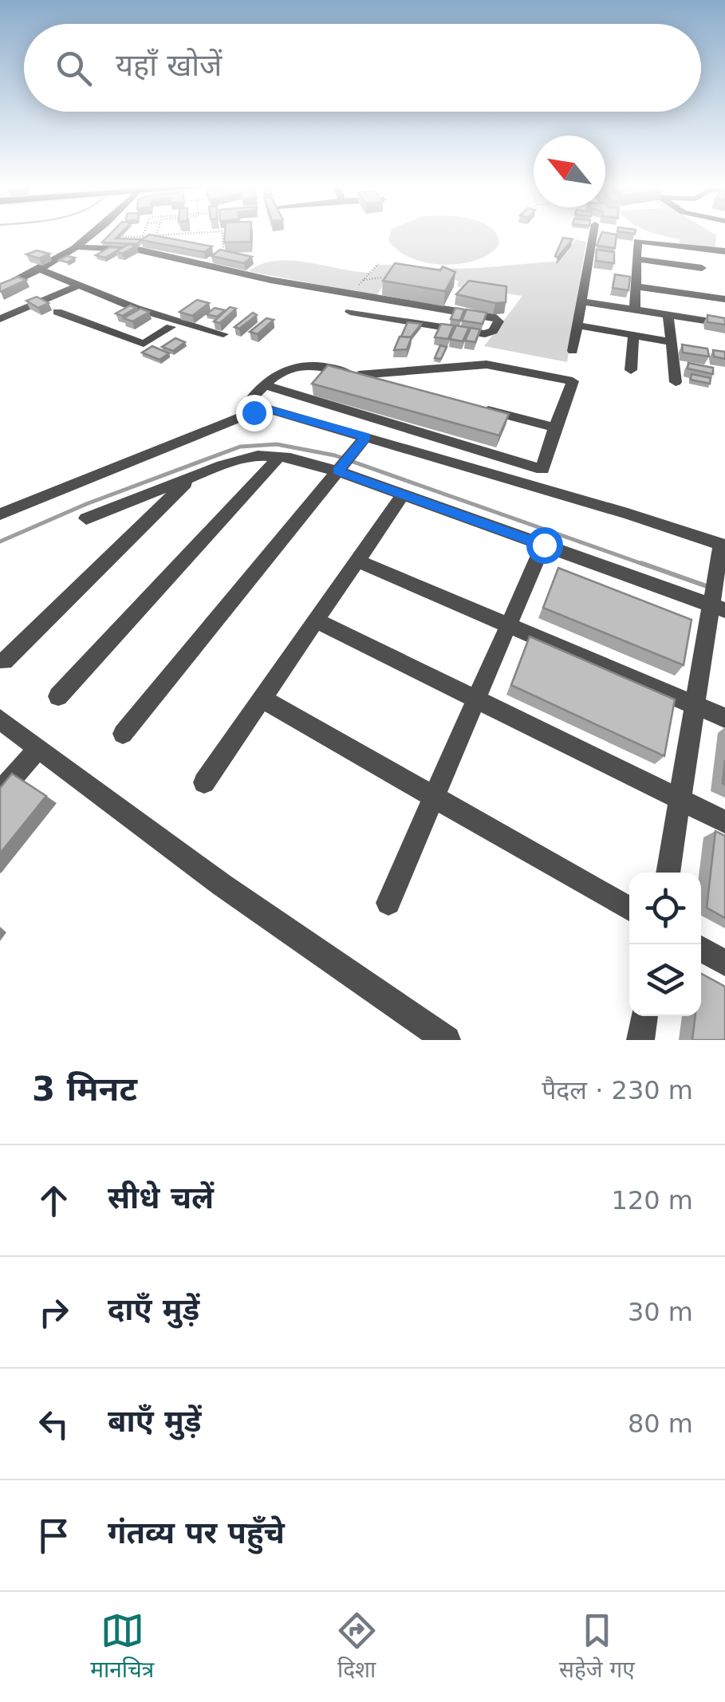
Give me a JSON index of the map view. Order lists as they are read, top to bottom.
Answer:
{
  "north": "top left",
  "page": {
    "search": "यहाँ खोजें",
    "heading": ["3 मिनट", "पैदल · 230 m"],
    "list": [
      ["सीधे चलें", "120 m"],
      ["दाएँ मुड़ें", "30 m"],
      ["बाएँ मुड़ें", "80 m"],
      "गंतव्य पर पहुँचे"
    ],
    "nav": ["मानचित्र", "दिशा", "सहेजे गए"]
  }
}
